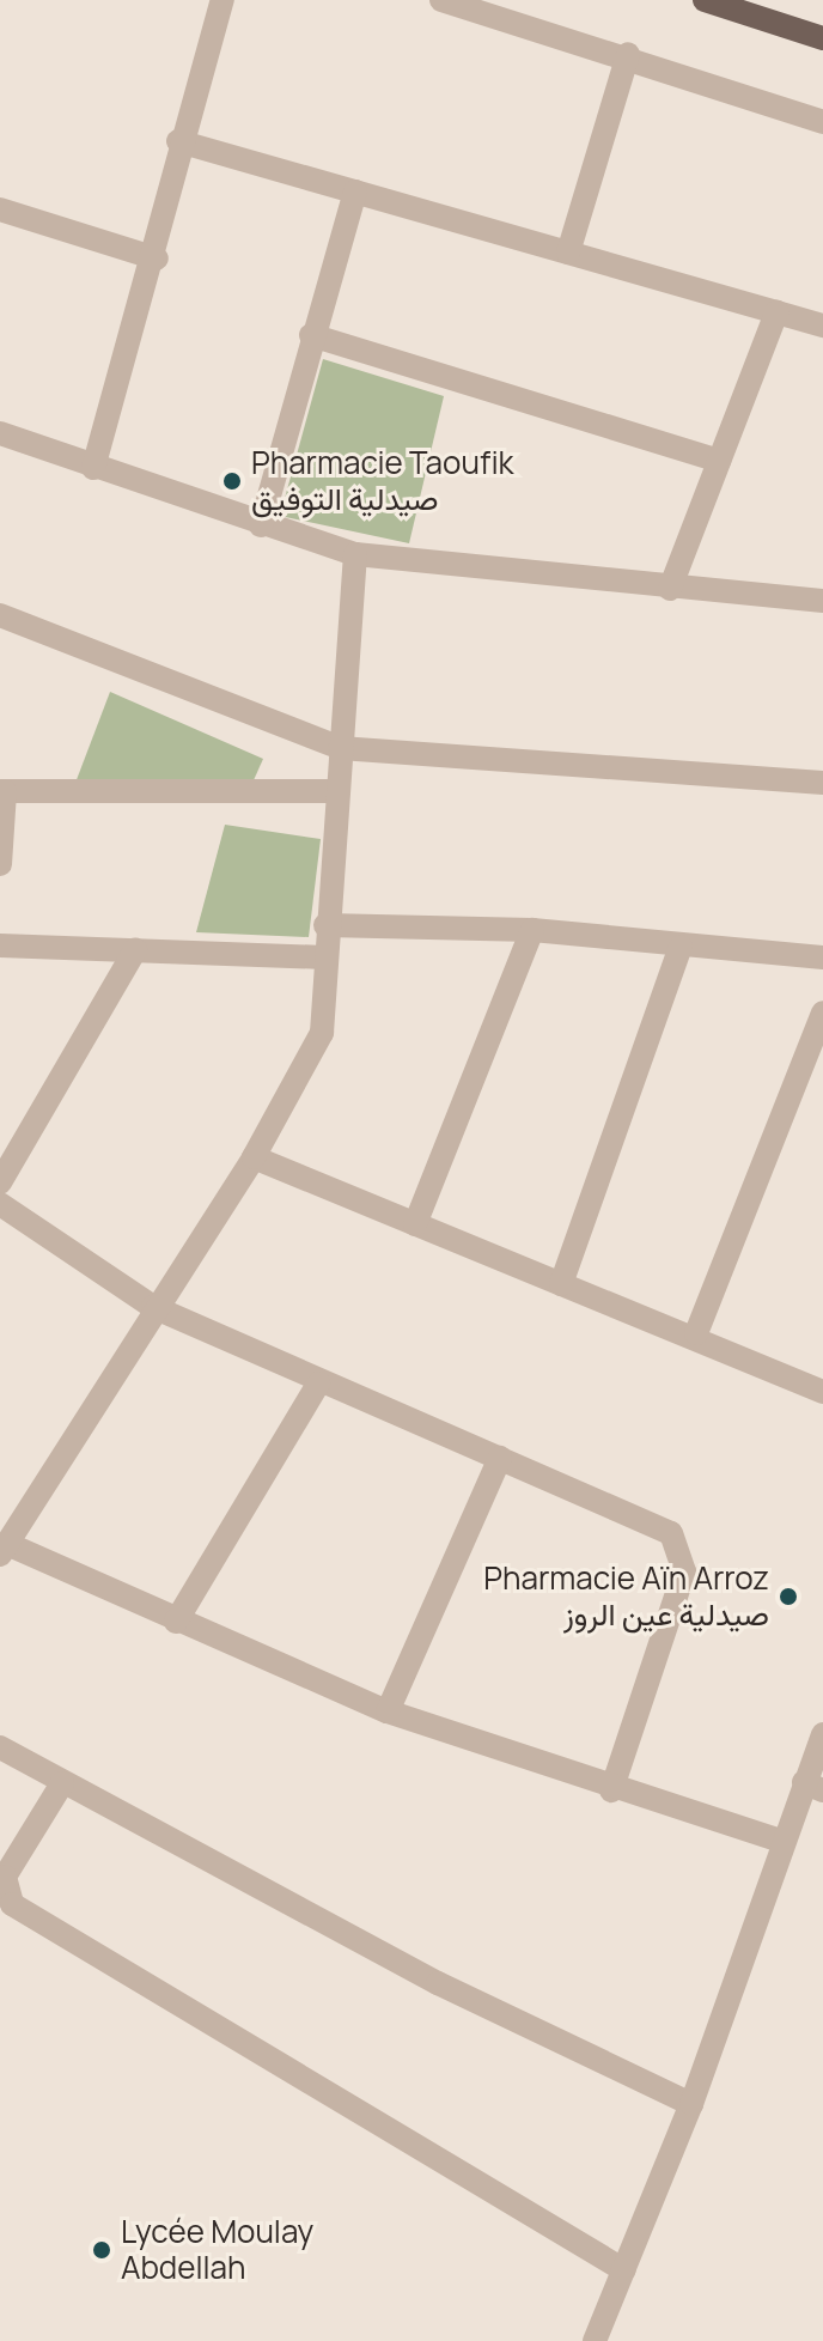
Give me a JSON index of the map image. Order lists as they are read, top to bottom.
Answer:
{
  "places": ["Pharmacie Taoufik صيدلية التوفيق", "Pharmacie Aïn Arroz صيدلية عين الروز", "Lycée Moulay Abdellah"]
}
